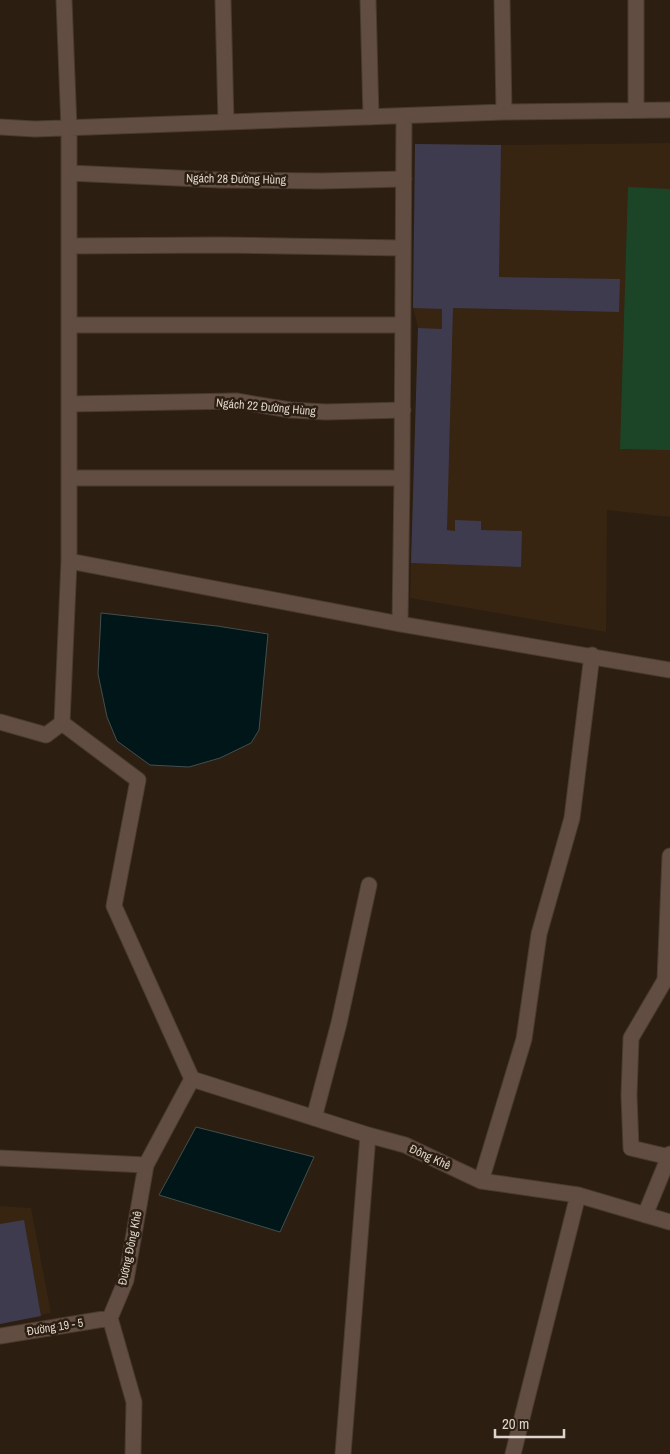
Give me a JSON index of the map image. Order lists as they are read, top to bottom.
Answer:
{
  "streets": {
    "street": [
      "Ngách 28 Đường Hùng",
      "Ngách 22 Đường Hùng",
      "Đông Khê",
      "Đường Đông Khê",
      "Đường 19 - 5"
    ]
  },
  "crossings": [
    ["Đông Khê", "Đường Đông Khê"],
    ["Đường Đông Khê", "Đường 19 - 5"]
  ],
  "scale_bar": "20 m"
}
